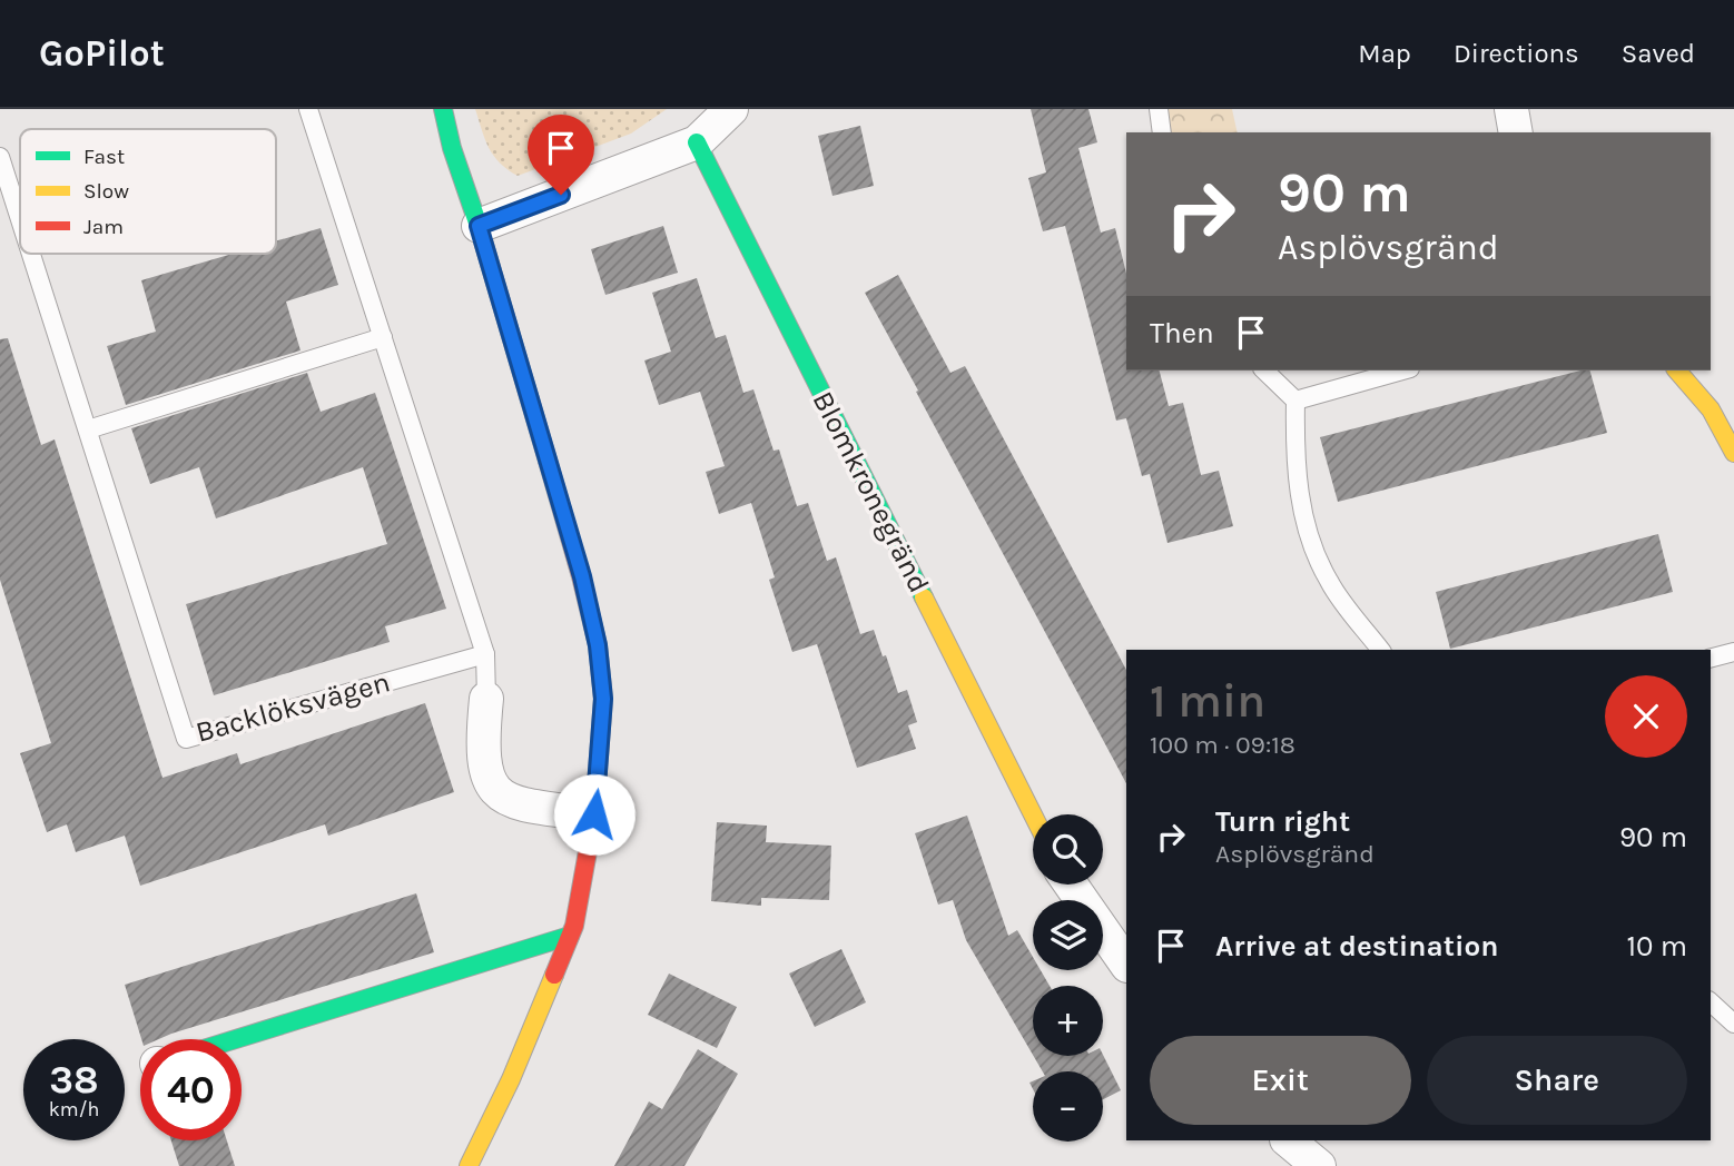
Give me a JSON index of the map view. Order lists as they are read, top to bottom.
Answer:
{
  "streets": {
    "street": ["Blomkronegränd"],
    "lane": ["Backlöksvägen"]
  },
  "legend": ["Fast", "Slow", "Jam"],
  "page": {
    "header": "GoPilot",
    "nav": ["Map", "Directions", "Saved"],
    "turn": ["90 m", "Asplövsgränd"],
    "then": "Then",
    "heading": ["1 min", "100 m · 09:18"],
    "list": [
      {
        "name": "Turn right",
        "note": "Asplövsgränd",
        "value": "90 m"
      },
      {
        "name": "Arrive at destination",
        "value": "10 m"
      }
    ],
    "map_buttons": ["+", "−"],
    "buttons": ["Exit", "Share"],
    "speed": "38 km/h",
    "limit": "40"
  }
}
